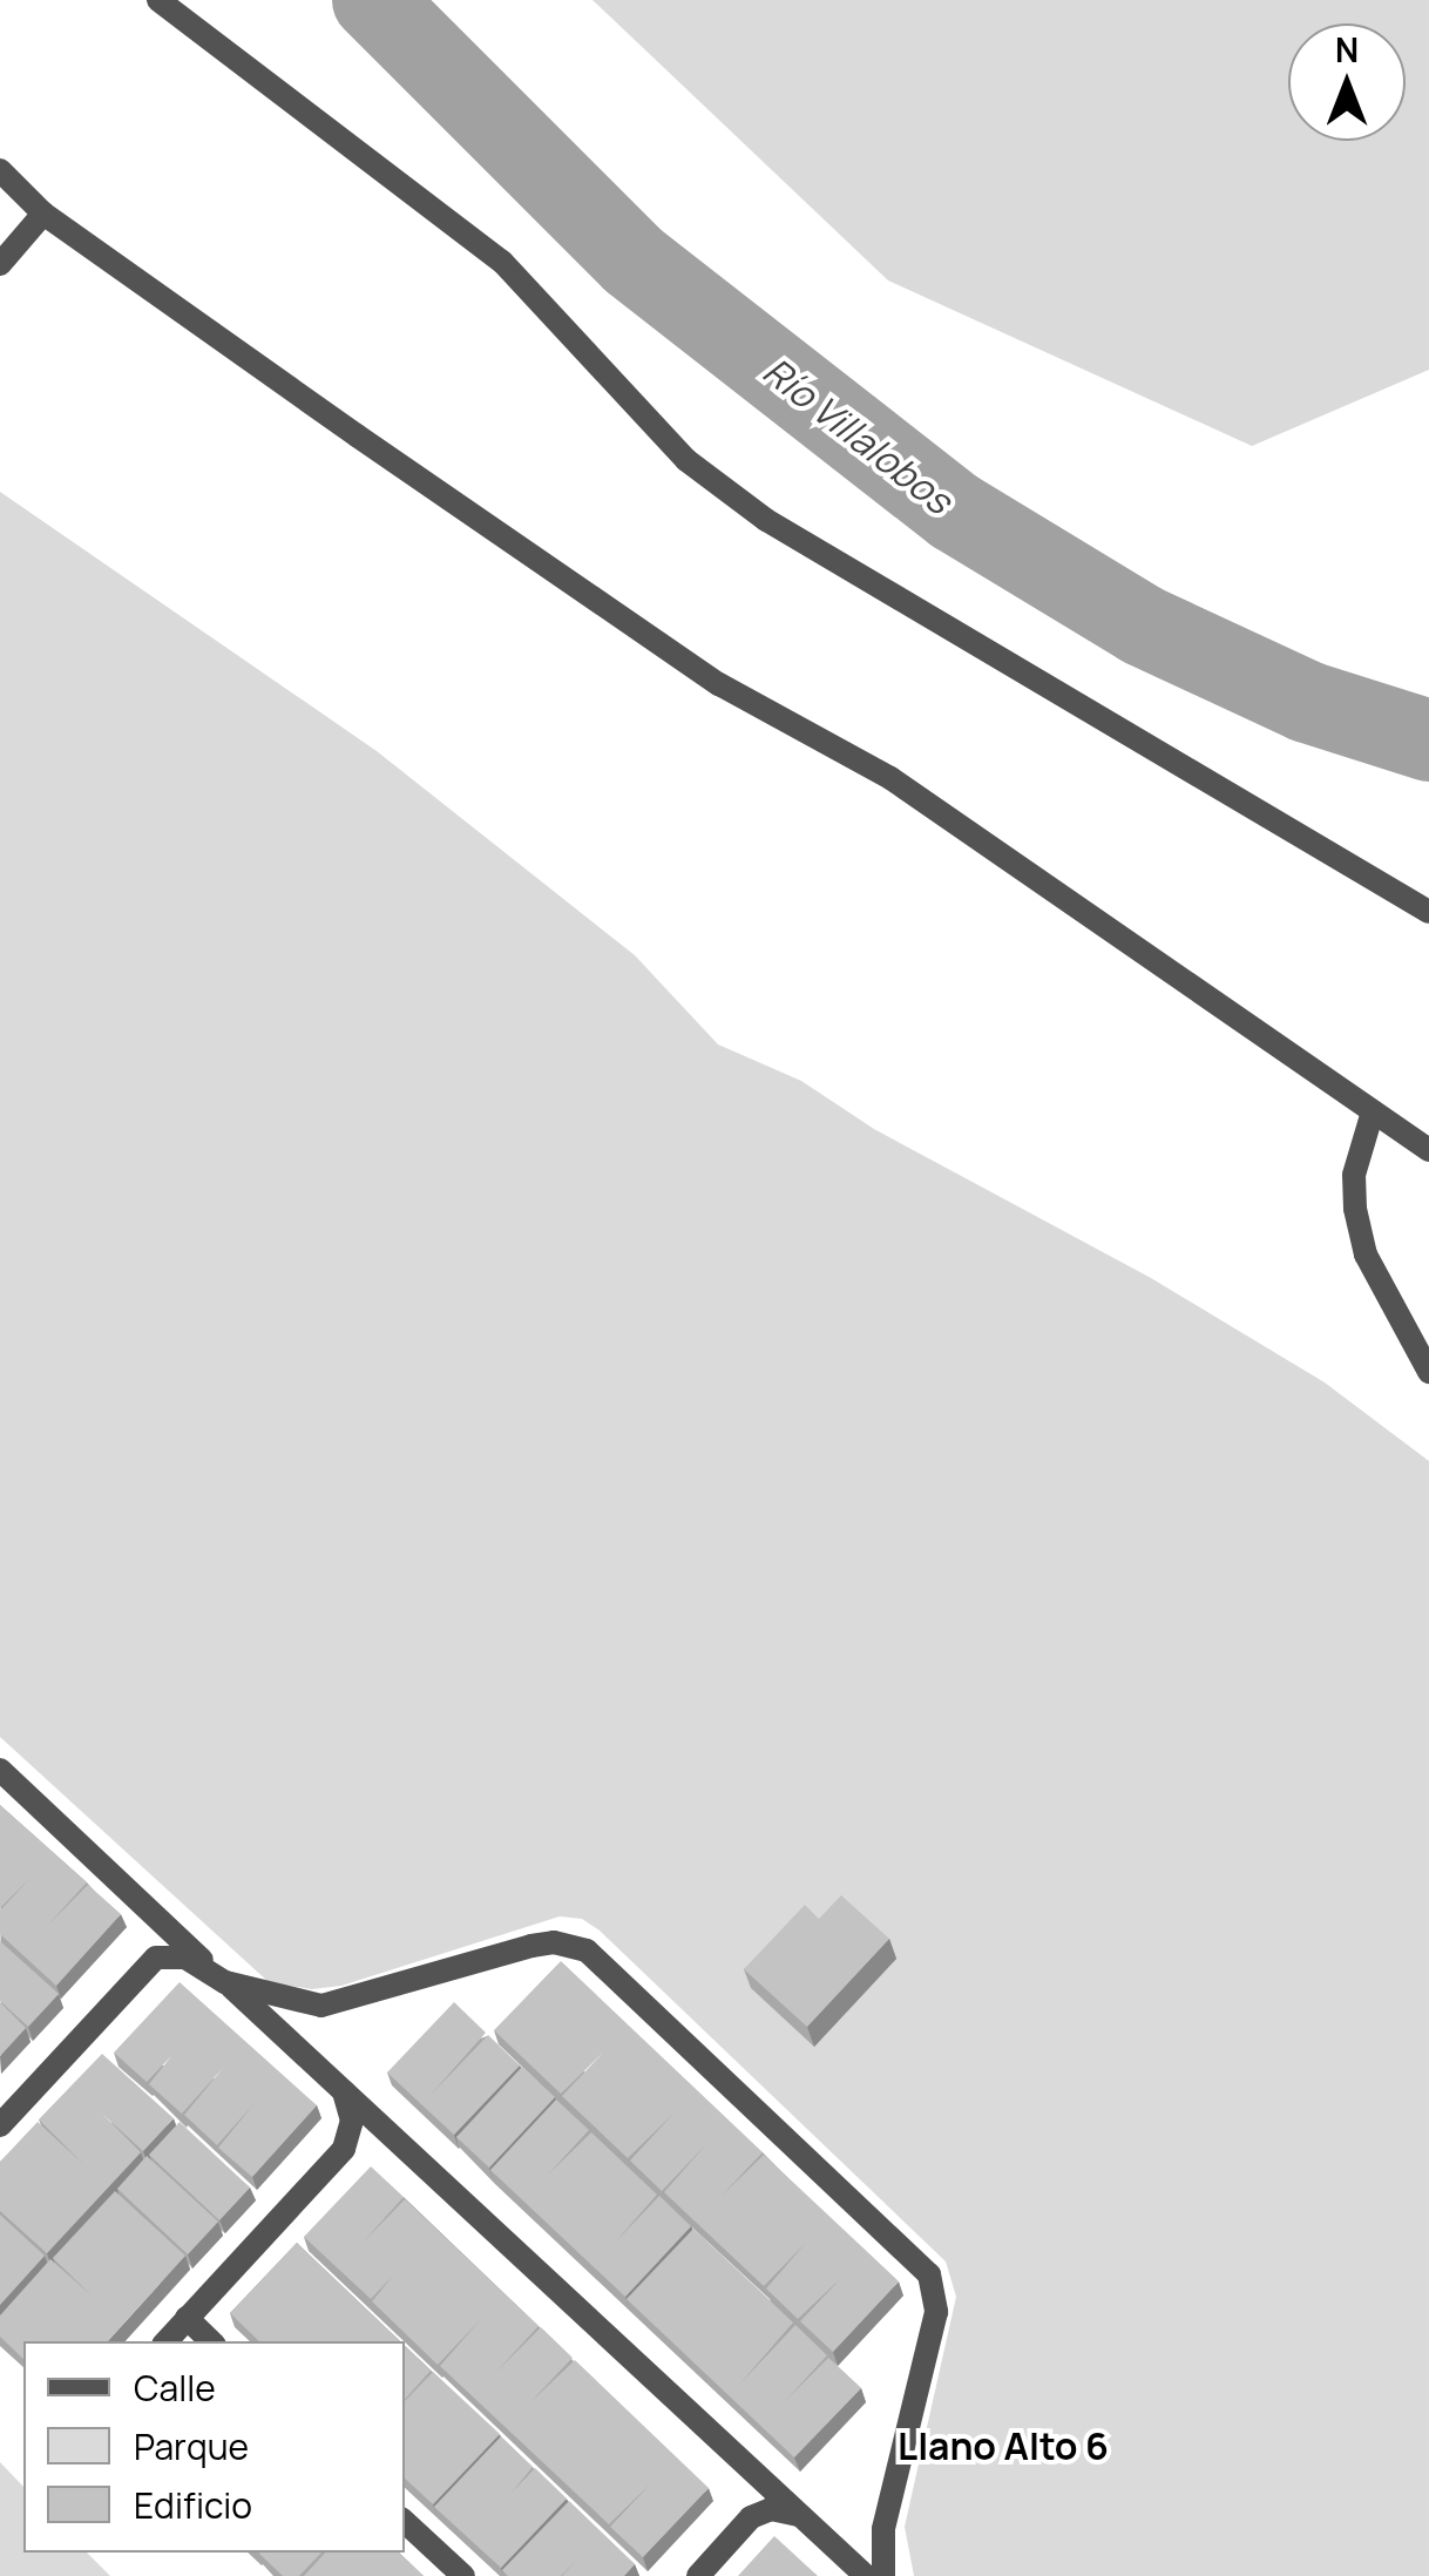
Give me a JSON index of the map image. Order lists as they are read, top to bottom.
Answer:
{
  "districts": ["Llano Alto 6"],
  "water": ["Río Villalobos"],
  "legend": ["Calle", "Parque", "Edificio"],
  "north": "top"
}
